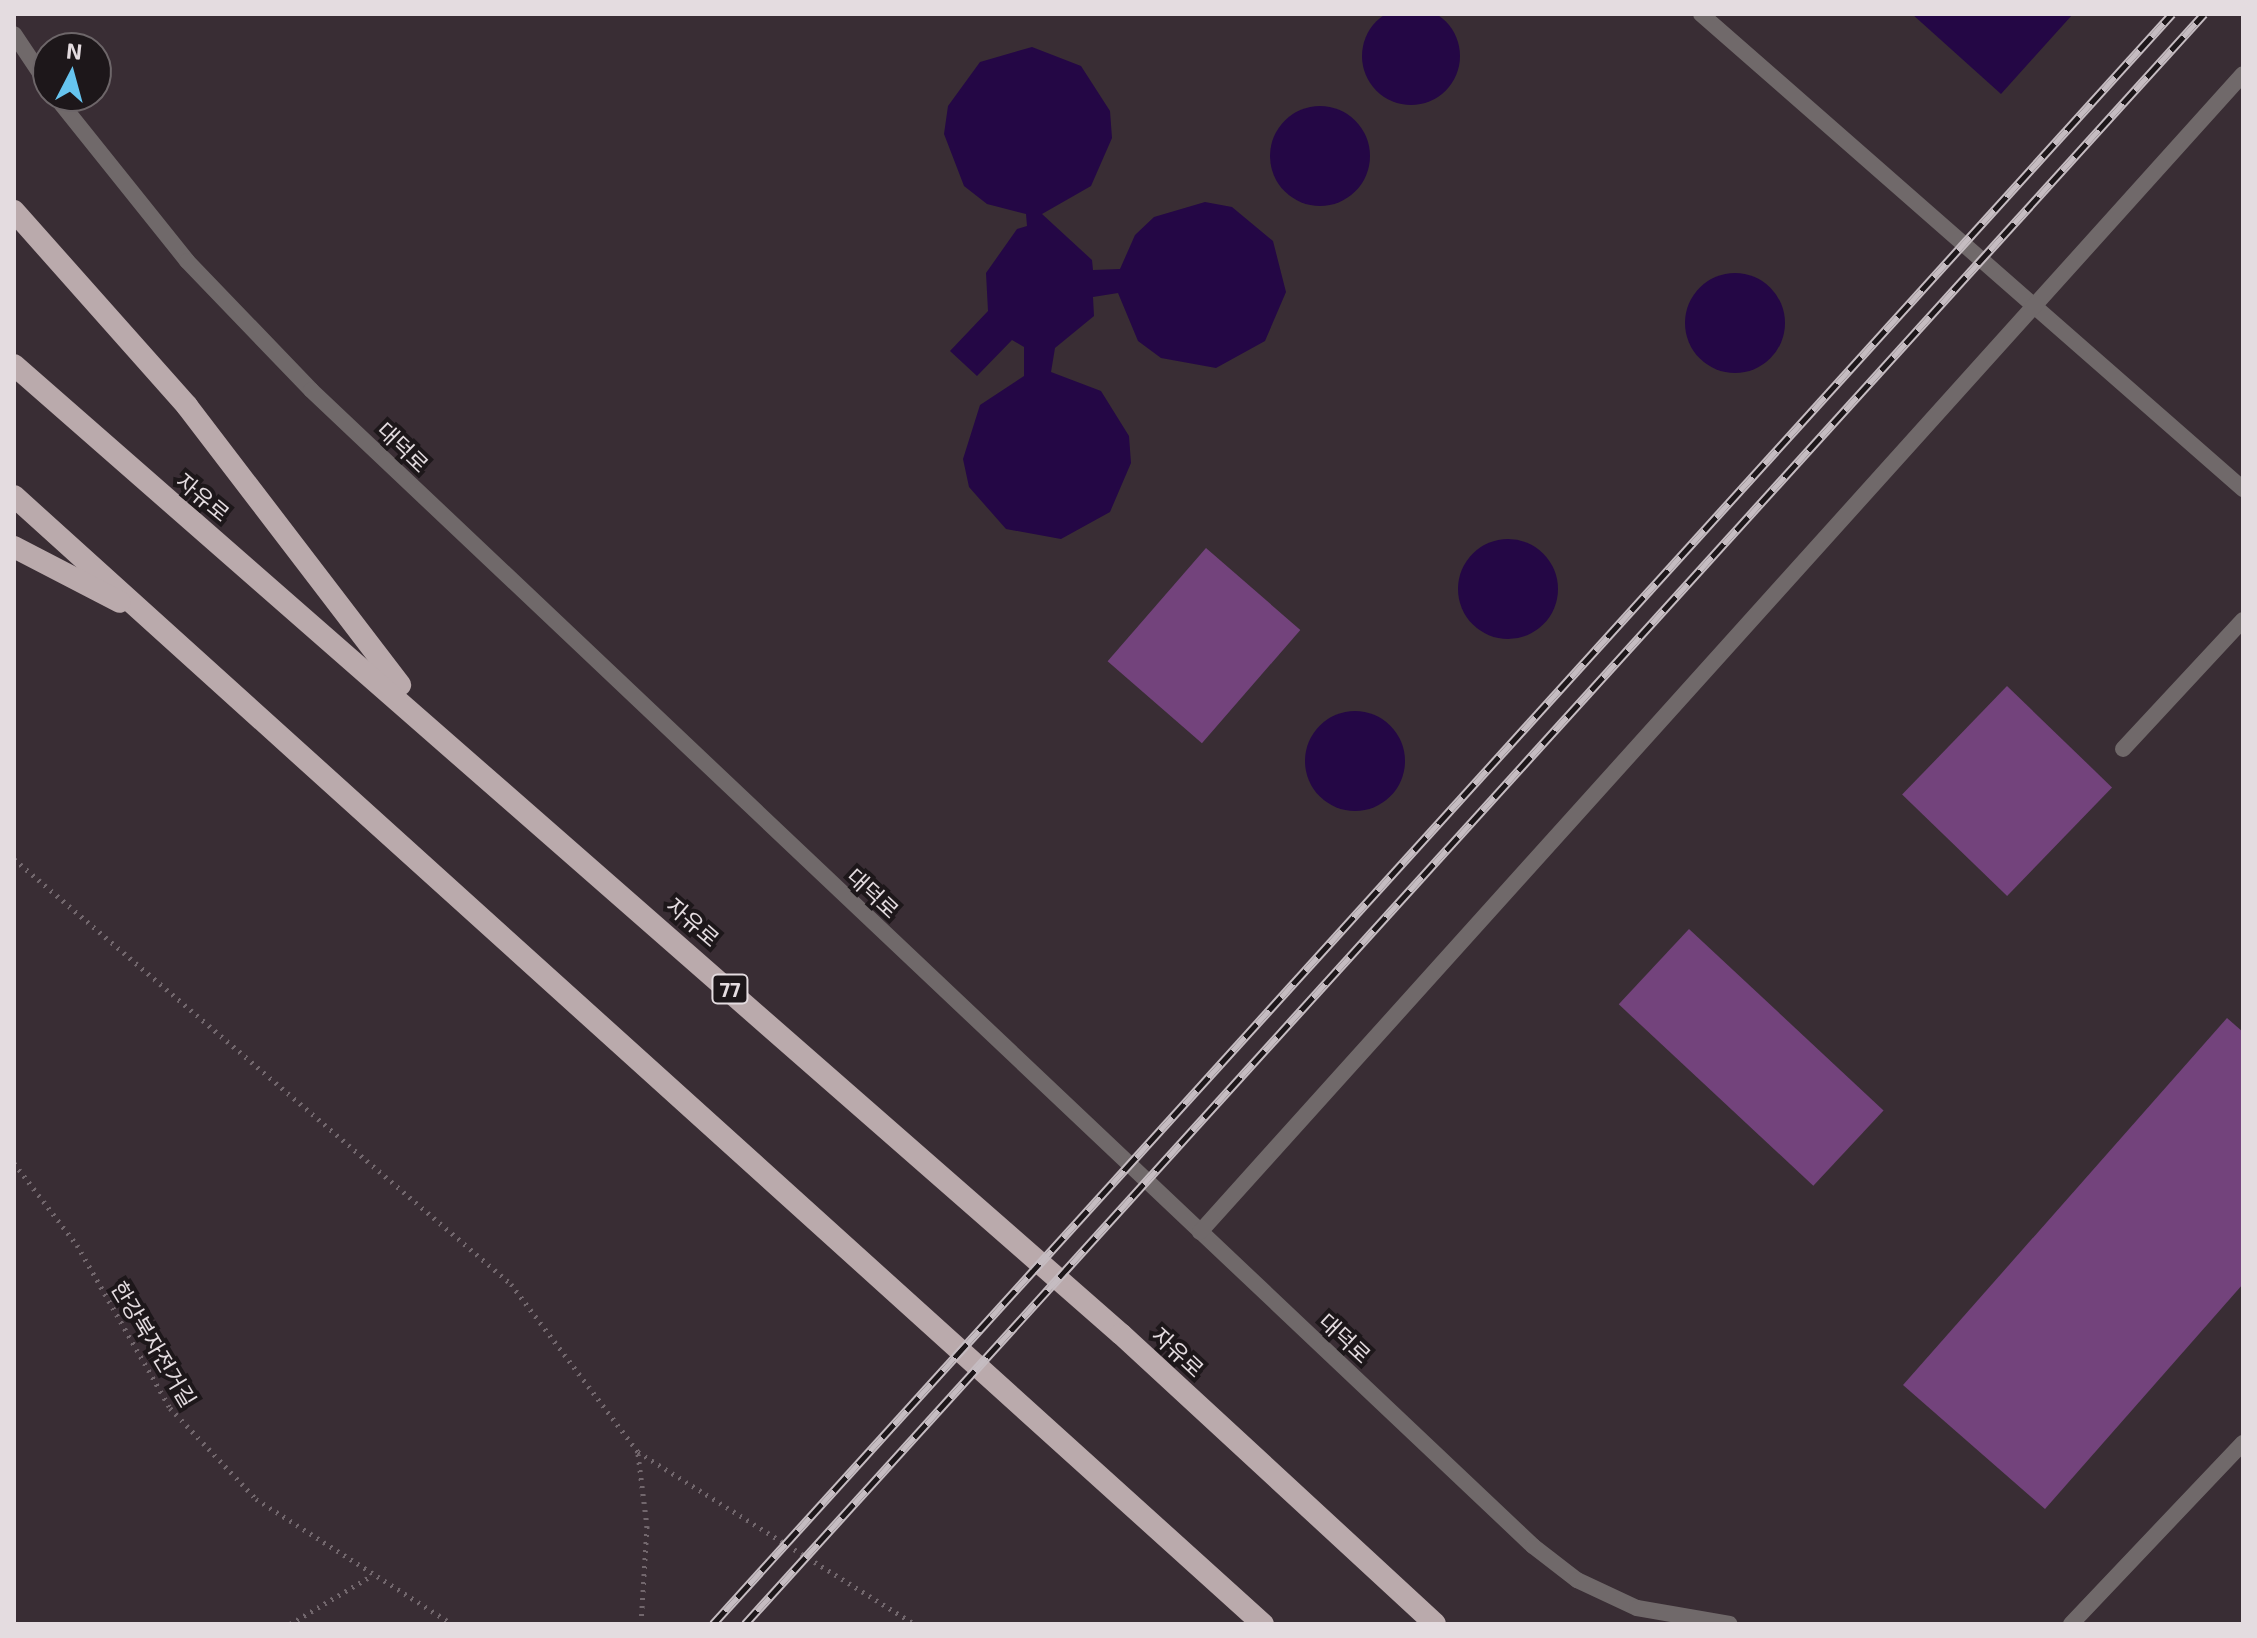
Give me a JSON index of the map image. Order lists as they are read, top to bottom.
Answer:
{
  "streets": {
    "highway": ["자유로", "77"],
    "lane": ["대덕로"],
    "path": ["한강북자전거길"]
  },
  "north": "top"
}
